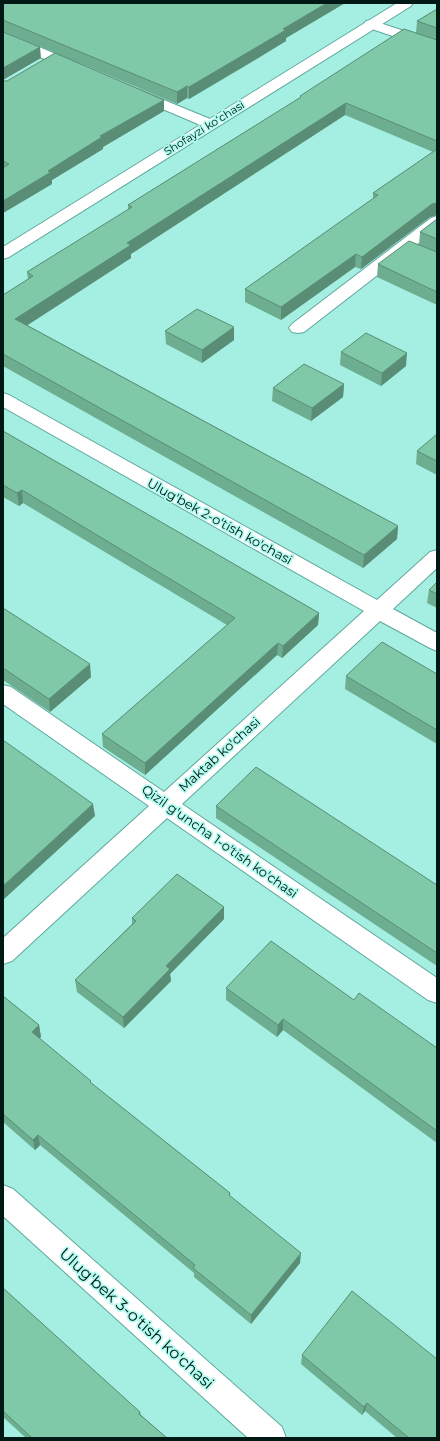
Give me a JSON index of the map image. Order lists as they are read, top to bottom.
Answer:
{
  "streets": {
    "street": [
      "Shofayzi koʻchasi",
      "Ulug'bek 2-o'tish ko'chasi",
      "Maktab ko'chasi",
      "Qizil g'uncha 1-o'tish ko'chasi",
      "Ulug'bek 3-o'tish ko'chasi"
    ]
  },
  "crossings": [
    ["Ulug'bek 2-o'tish ko'chasi", "Maktab ko'chasi"],
    ["Maktab ko'chasi", "Qizil g'uncha 1-o'tish ko'chasi"]
  ]
}
